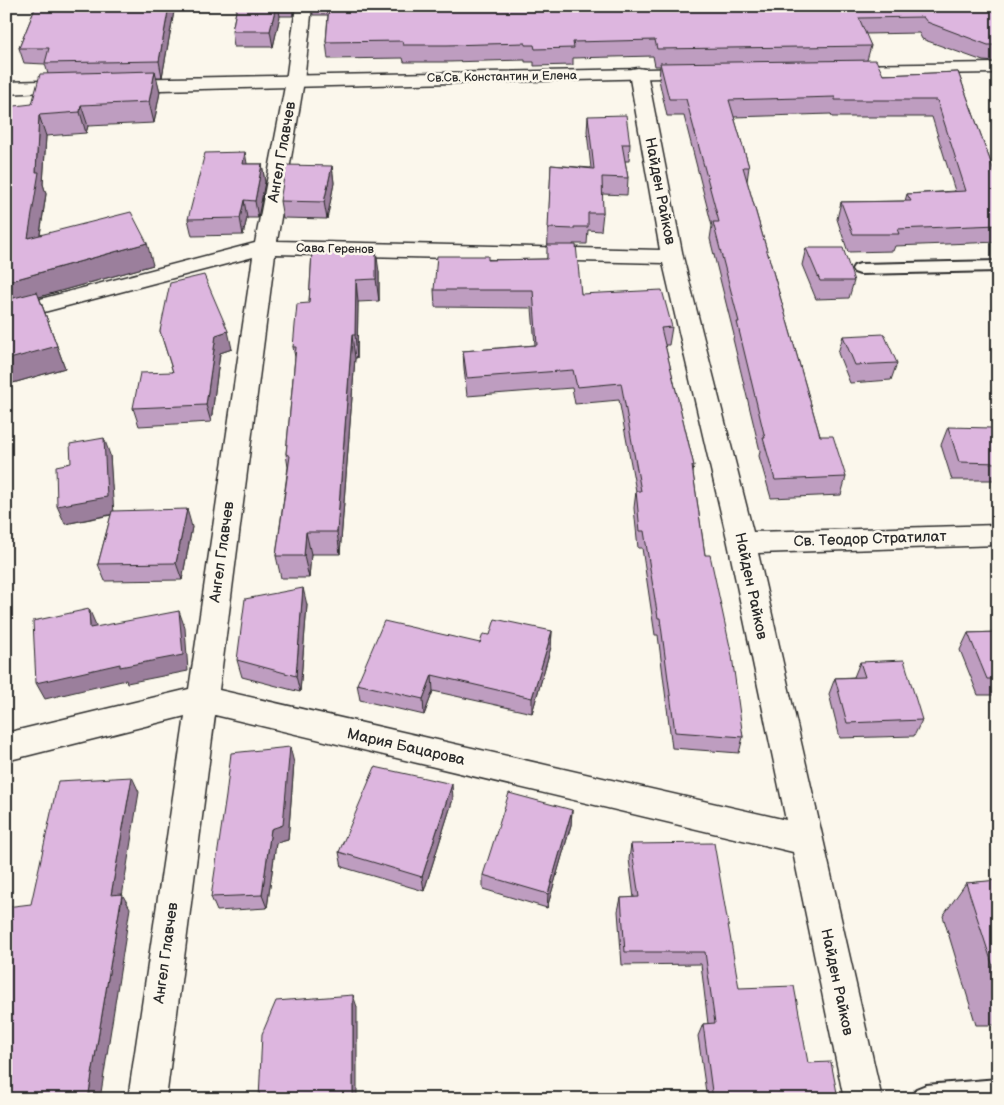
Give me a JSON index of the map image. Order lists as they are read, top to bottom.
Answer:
{
  "streets": {
    "street": [
      "Св.Св. Константин и Елена",
      "Ангел Главчев",
      "Найден Райков",
      "Сава Геренов",
      "Св. Теодор Стратилат",
      "Мария Бацарова"
    ]
  },
  "crossings": [
    ["Св.Св. Константин и Елена", "Ангел Главчев"],
    ["Св.Св. Константин и Елена", "Найден Райков"],
    ["Ангел Главчев", "Сава Геренов"],
    ["Ангел Главчев", "Мария Бацарова"],
    ["Найден Райков", "Сава Геренов"],
    ["Найден Райков", "Св. Теодор Стратилат"],
    ["Найден Райков", "Мария Бацарова"]
  ]
}
